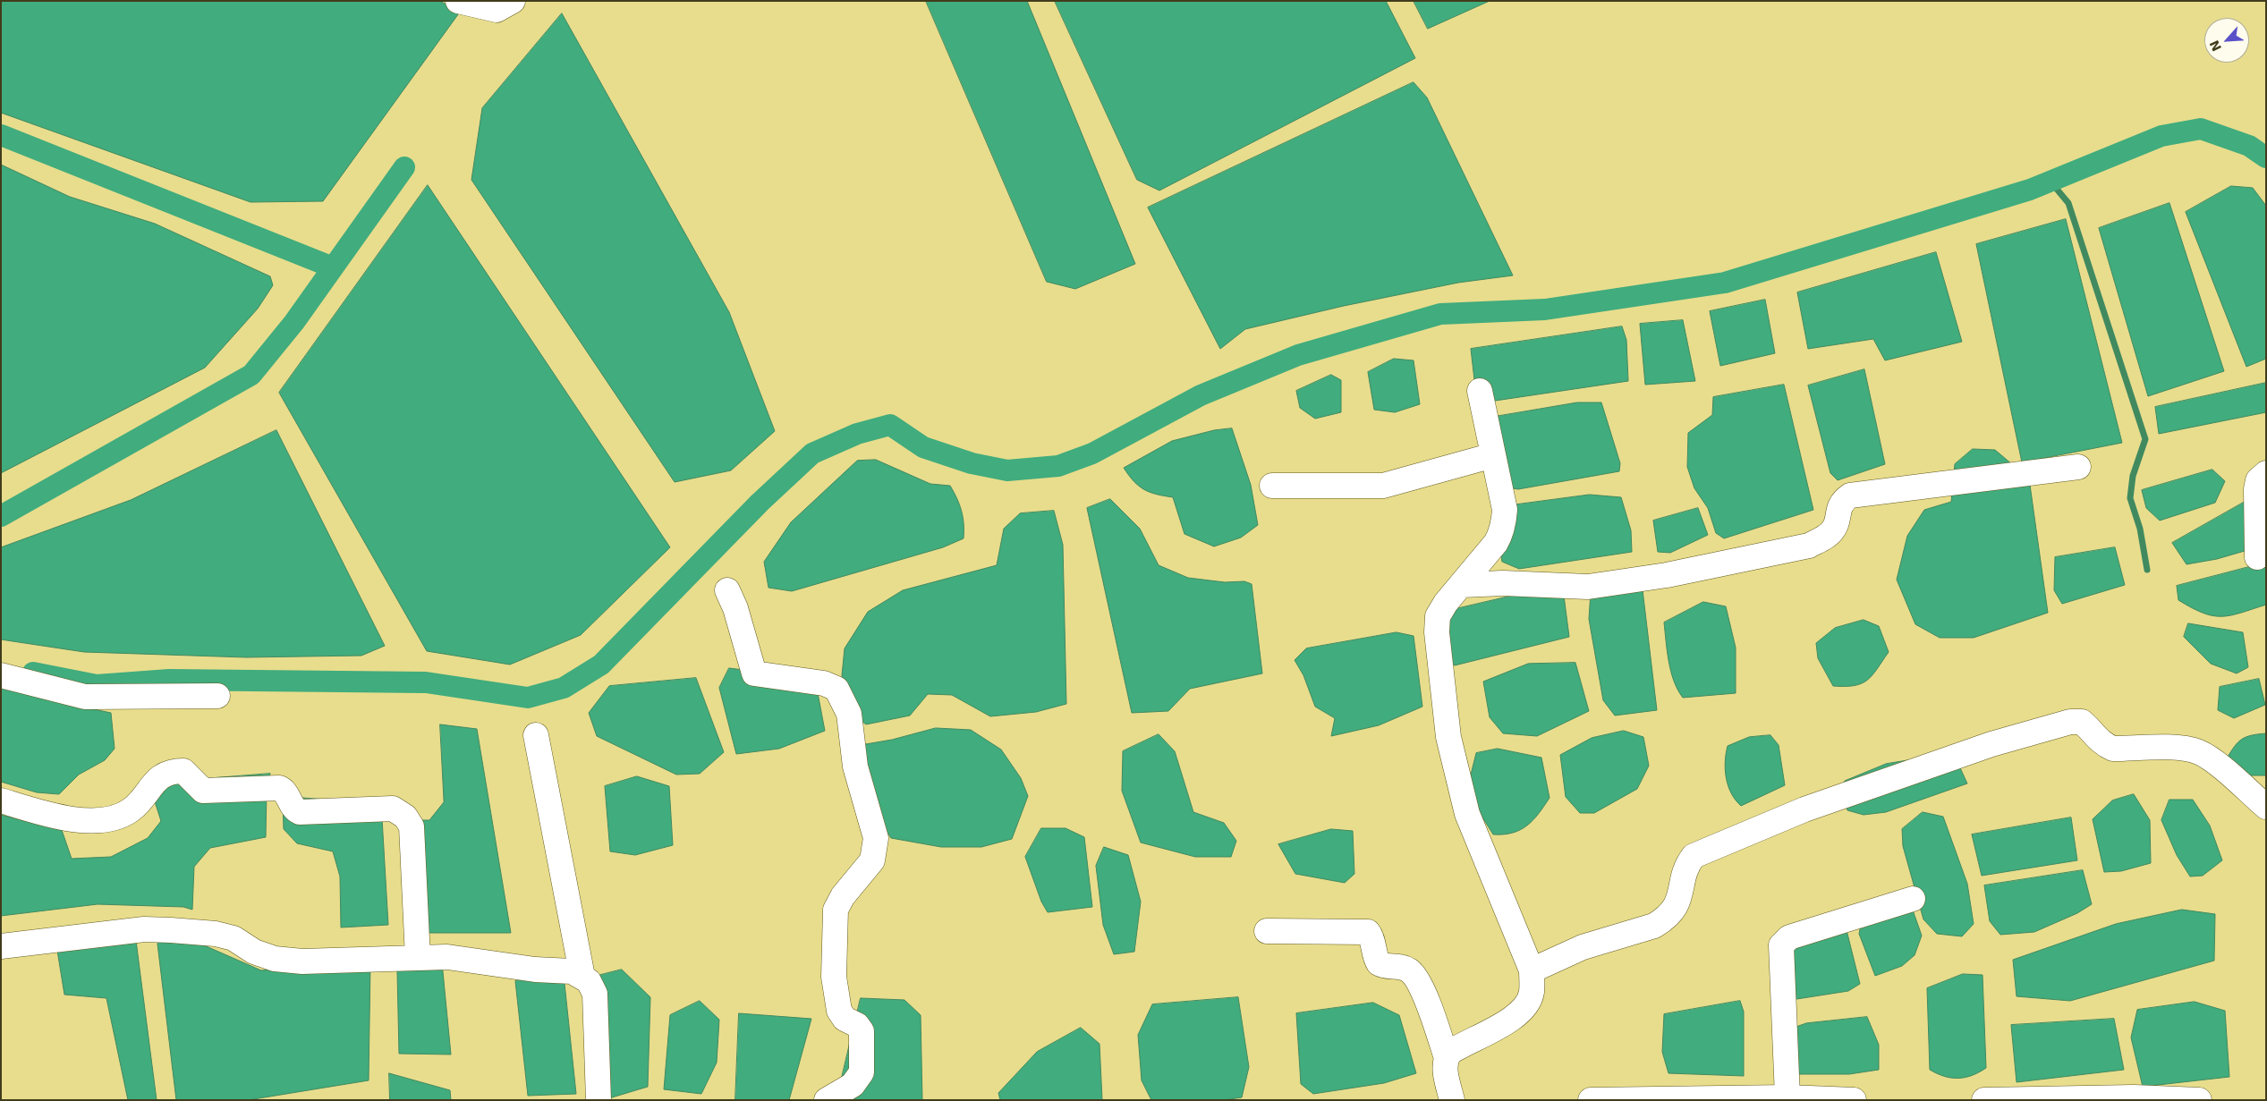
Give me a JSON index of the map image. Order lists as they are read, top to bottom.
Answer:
{
  "north": "bottom left"
}
